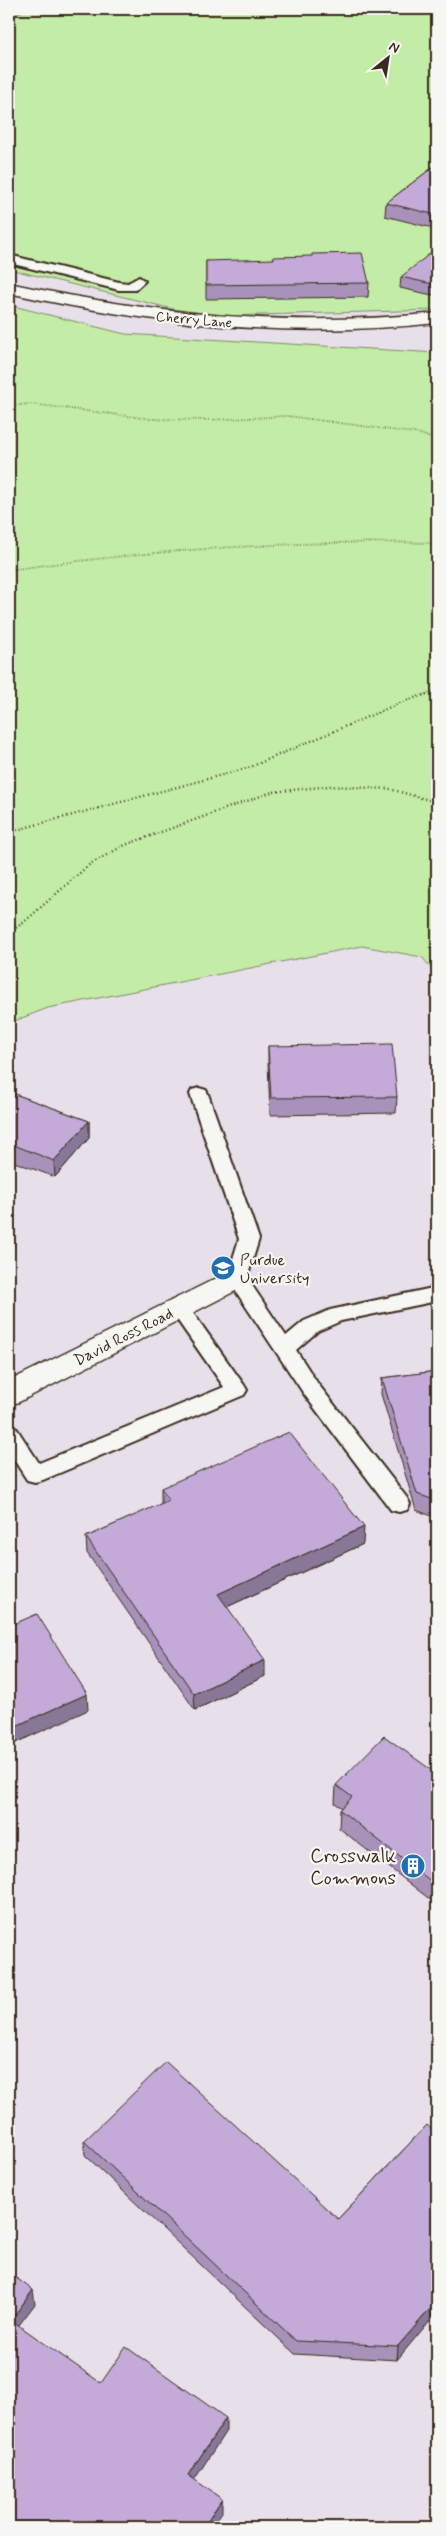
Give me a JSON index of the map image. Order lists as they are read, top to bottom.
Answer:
{
  "streets": {
    "street": ["Cherry Lane", "David Ross Road"]
  },
  "places": {
    "school or university": ["Purdue University"],
    "building": ["Crosswalk Commons"]
  },
  "north": "top right"
}
